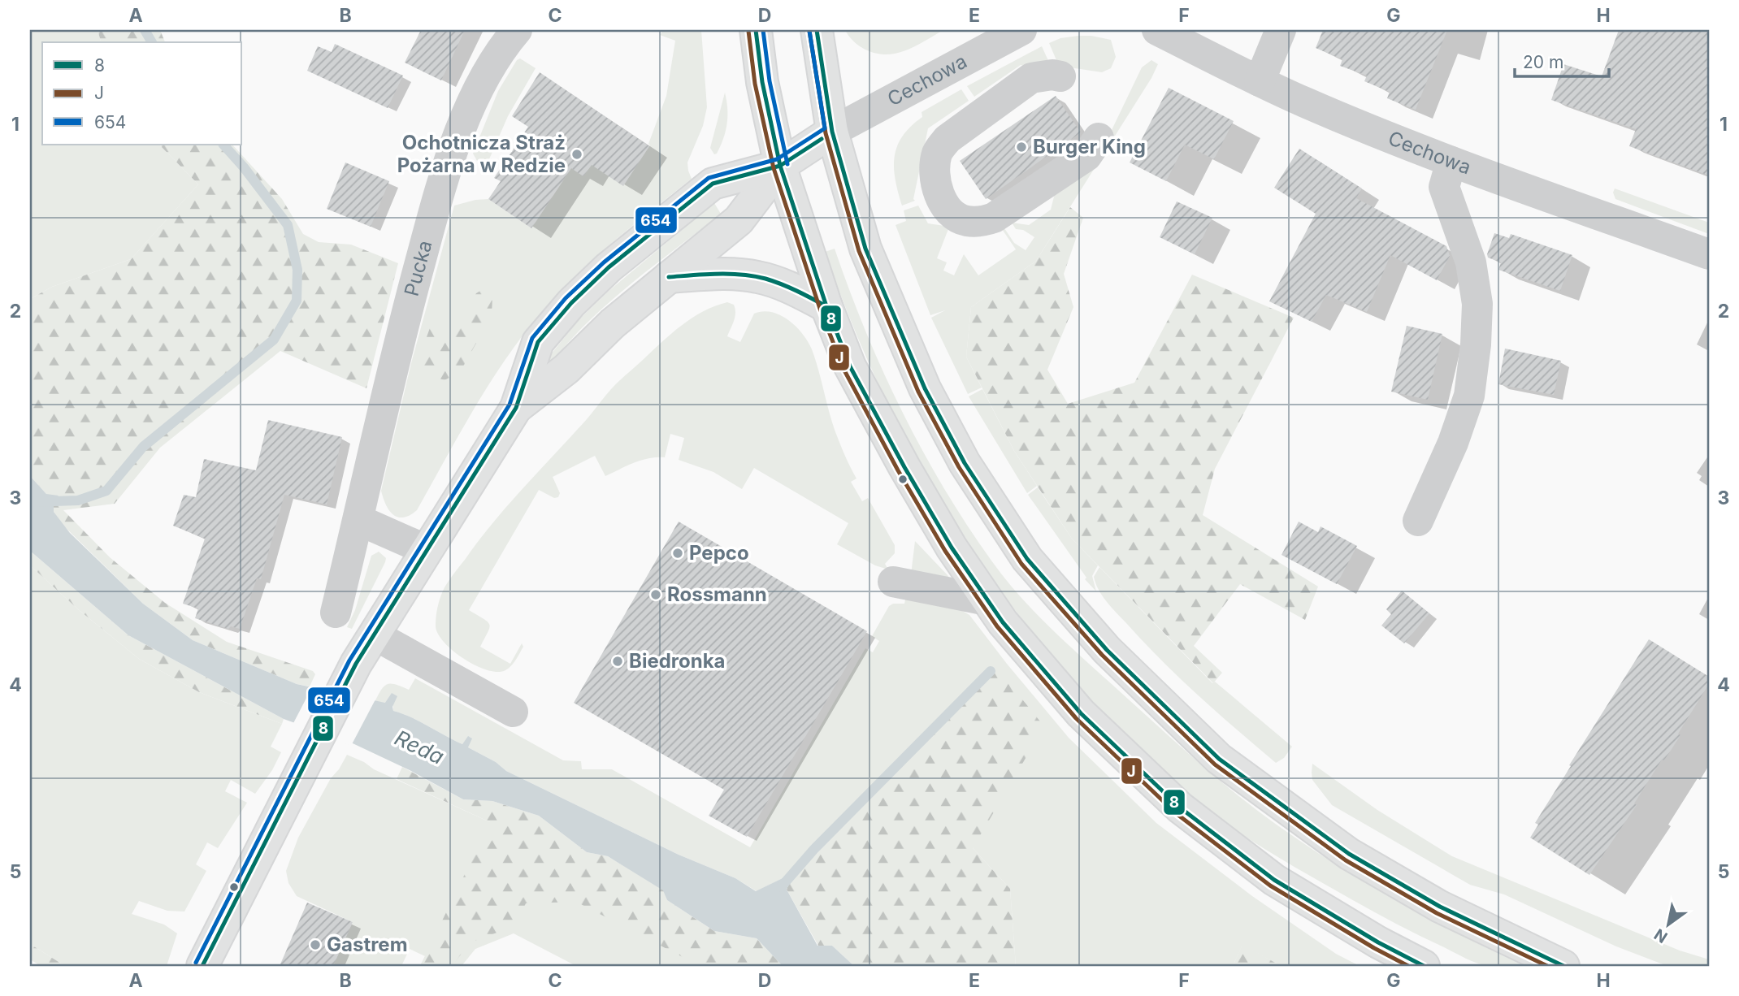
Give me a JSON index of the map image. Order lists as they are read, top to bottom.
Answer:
{
  "streets": {
    "street": ["Cechowa", "Pucka"]
  },
  "water": ["Reda"],
  "places": [
    "Burger King",
    "Ochotnicza Straż Pożarna w Redzie",
    "Pepco",
    "Rossmann",
    "Biedronka",
    "Gastrem"
  ],
  "lines": ["transit line 8", "transit line 654", "transit line J"],
  "legend": ["8", "J", "654"],
  "scale_bar": "20 m",
  "north": "bottom left",
  "grid": {
    "columns": [
      "A",
      "B",
      "C",
      "D",
      "E",
      "F",
      "G",
      "H"
    ],
    "rows": [
      "1",
      "2",
      "3",
      "4",
      "5"
    ]
  }
}
